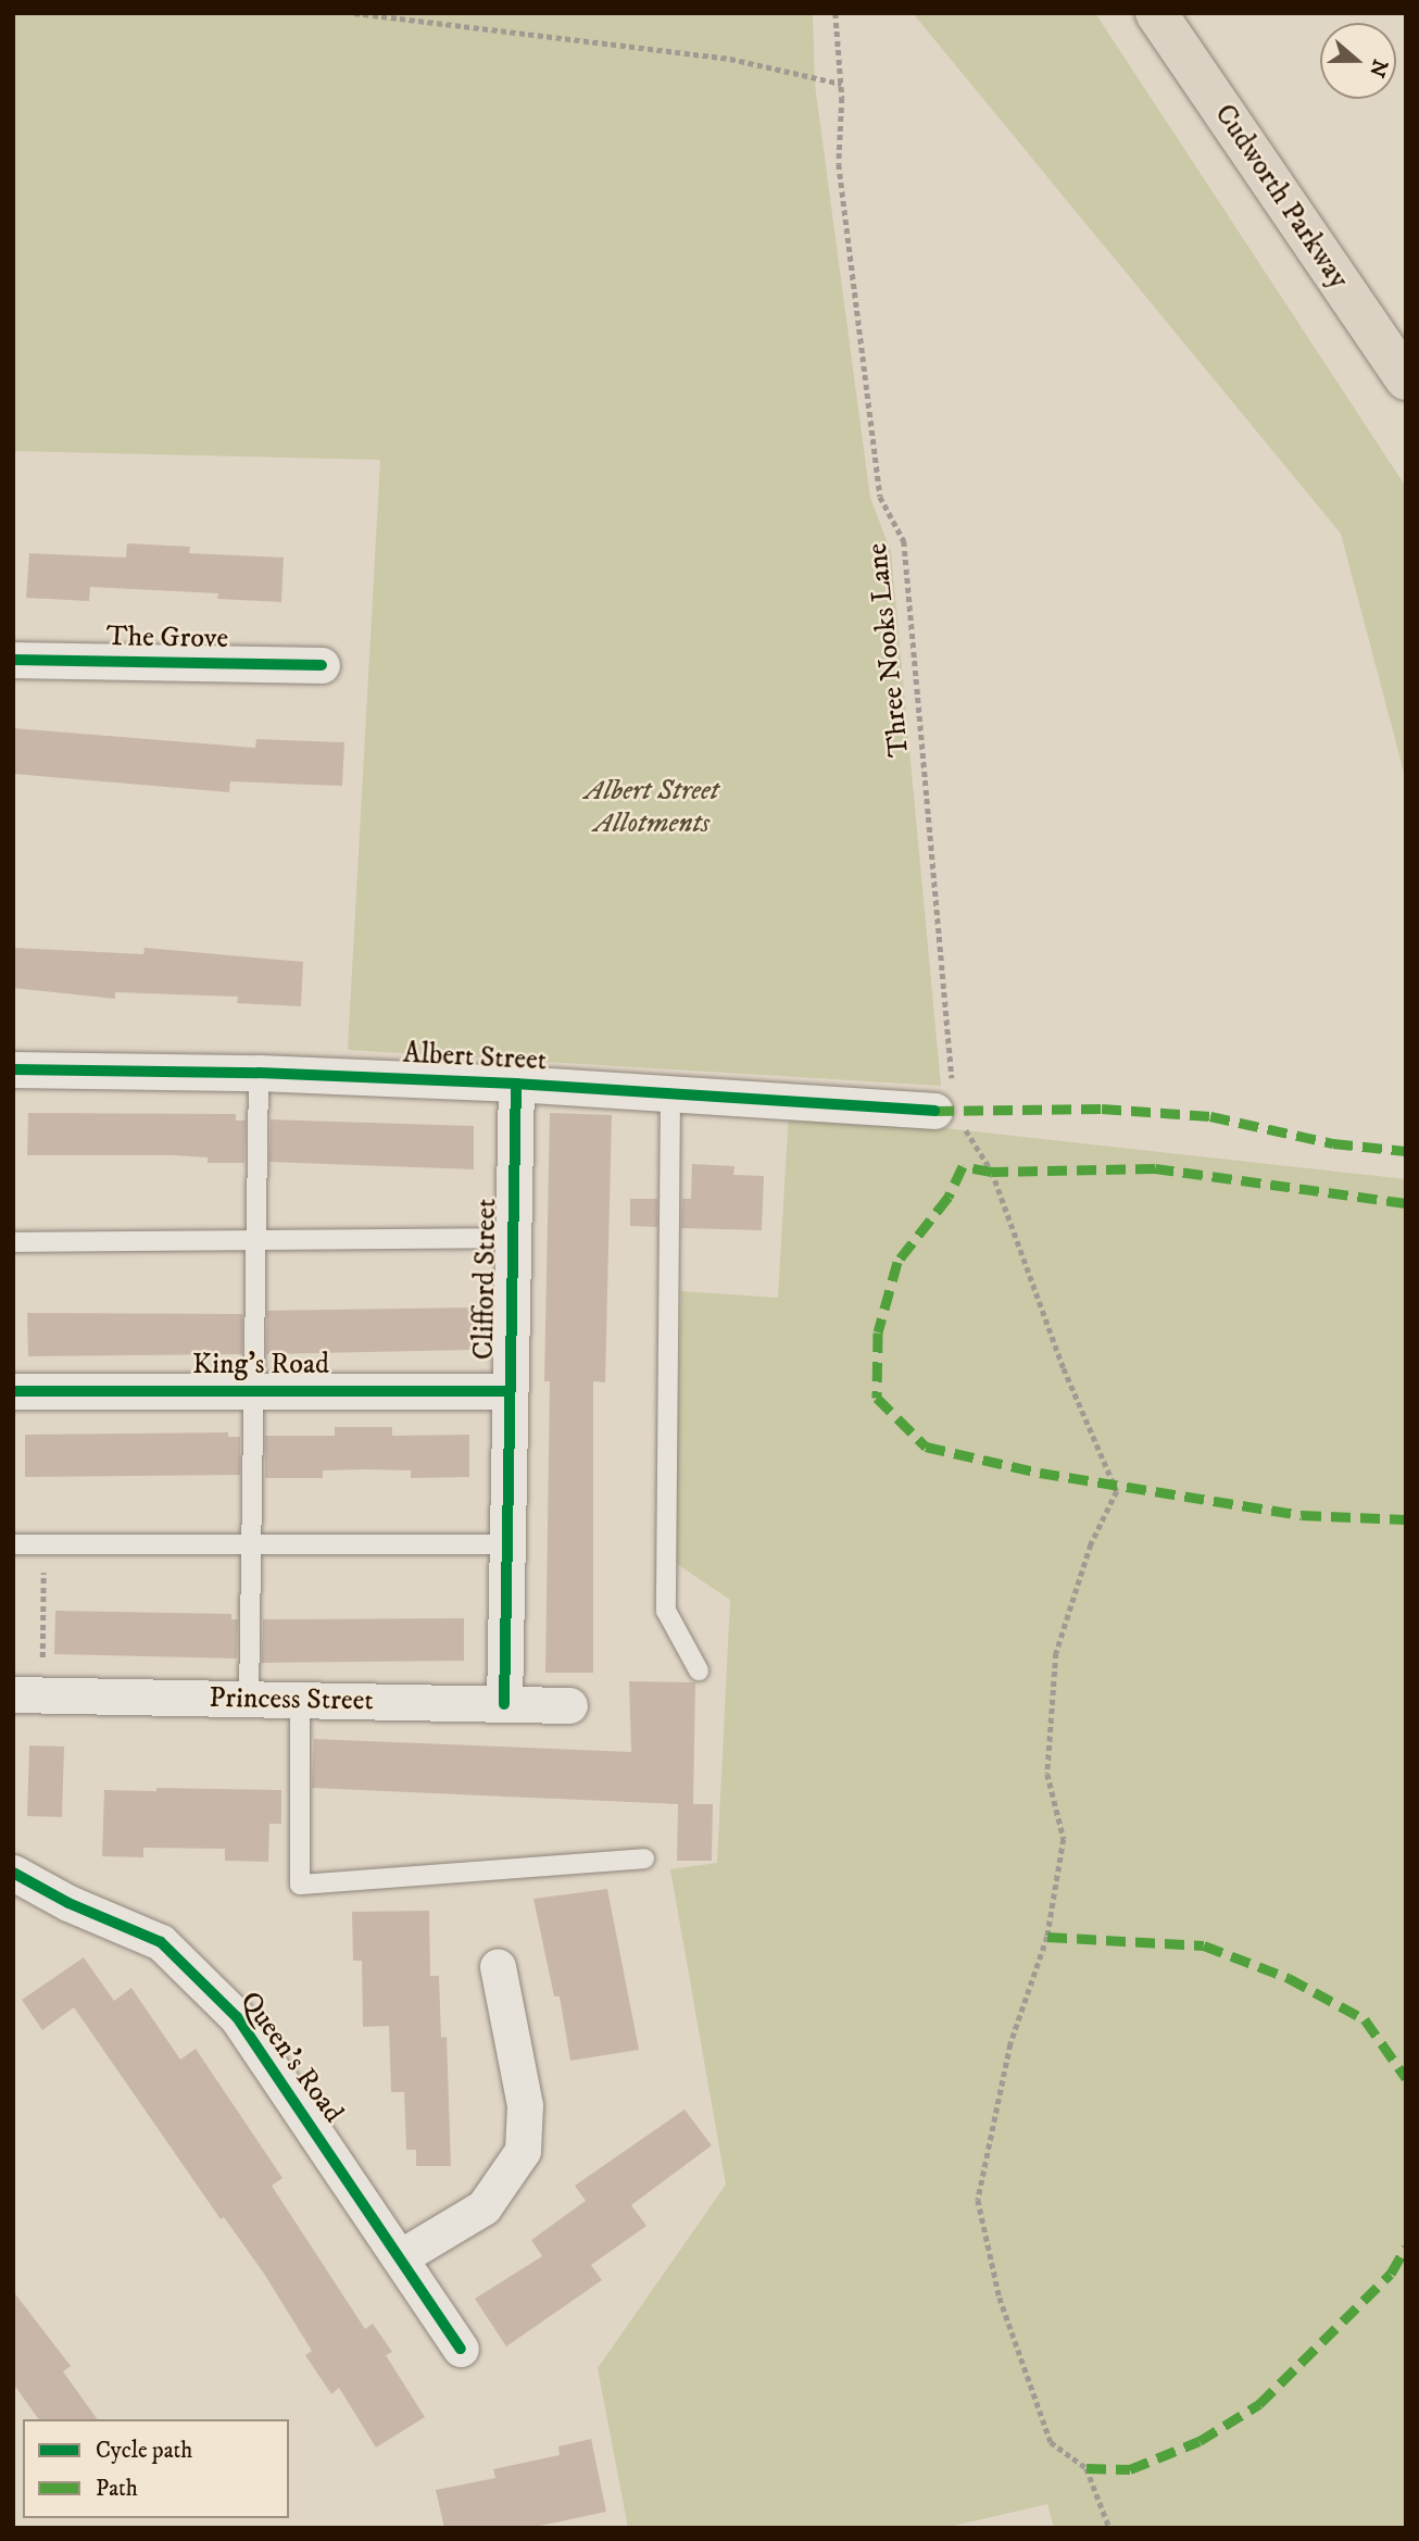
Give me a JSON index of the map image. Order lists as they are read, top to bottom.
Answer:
{
  "streets": {
    "highway": ["Cudworth Parkway"],
    "street": [
      "The Grove",
      "Albert Street",
      "Clifford Street",
      "King's Road",
      "Princess Street",
      "Queen's Road"
    ],
    "path": ["Three Nooks Lane"]
  },
  "crossings": [
    ["Three Nooks Lane", "Albert Street"],
    ["Albert Street", "Clifford Street"],
    ["Clifford Street", "King's Road"],
    ["Clifford Street", "Princess Street"]
  ],
  "parks": ["Albert Street Allotments"],
  "legend": ["Cycle path", "Path"],
  "north": "right"
}
